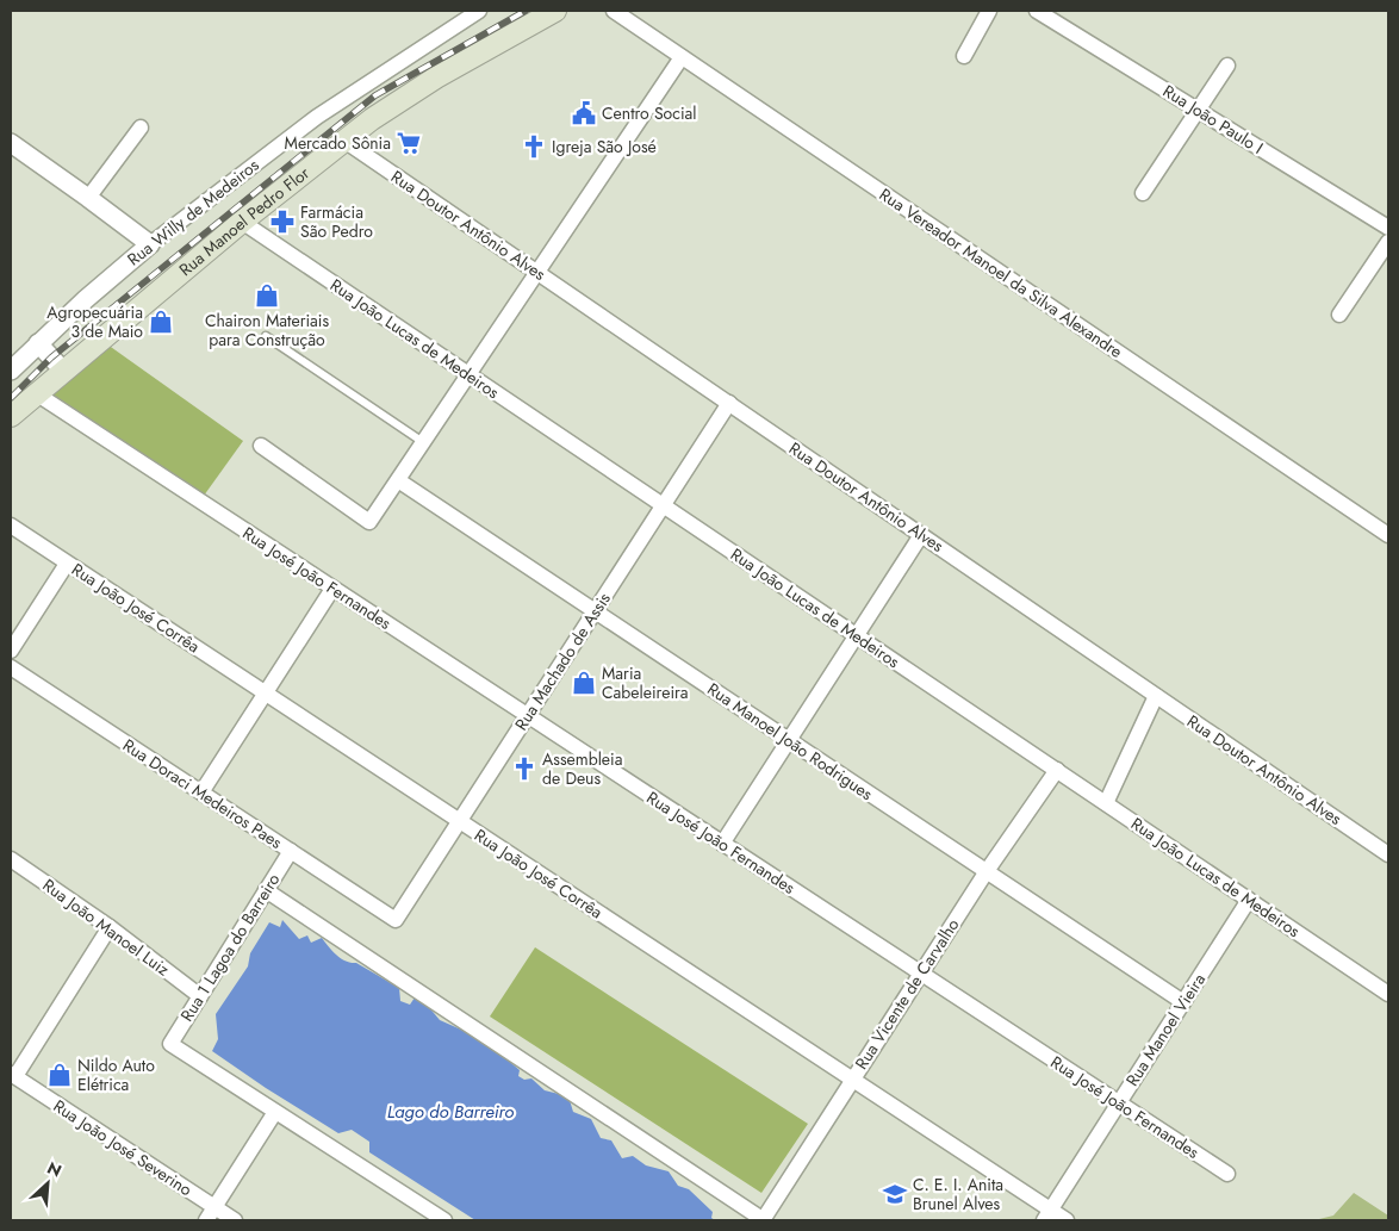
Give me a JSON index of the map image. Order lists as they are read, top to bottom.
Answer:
{
  "streets": {
    "main road": ["Rua Manoel Pedro Flor"],
    "street": [
      "Rua João Paulo I",
      "Rua Willy de Medeiros",
      "Rua Doutor Antônio Alves",
      "Rua Vereador Manoel da Silva Alexandre",
      "Rua João Lucas de Medeiros",
      "Rua José João Fernandes",
      "Rua João José Corrêa",
      "Rua Machado de Assis",
      "Rua Manoel João Rodrigues",
      "Rua Doraci Medeiros Paes",
      "Rua João Manoel Luiz",
      "Rua 1 Lagoa do Barreiro",
      "Rua Vicente de Carvalho",
      "Rua Manoel Vieira",
      "Rua João José Severino"
    ]
  },
  "crossings": [
    ["Rua Manoel Pedro Flor", "Rua Doutor Antônio Alves"],
    ["Rua Manoel Pedro Flor", "Rua João Lucas de Medeiros"],
    ["Rua Manoel Pedro Flor", "Rua José João Fernandes"],
    ["Rua Doutor Antônio Alves", "Rua Machado de Assis"],
    ["Rua João Lucas de Medeiros", "Rua Machado de Assis"],
    ["Rua João Lucas de Medeiros", "Rua Vicente de Carvalho"],
    ["Rua João Lucas de Medeiros", "Rua Manoel Vieira"],
    ["Rua José João Fernandes", "Rua Machado de Assis"],
    ["Rua José João Fernandes", "Rua Vicente de Carvalho"],
    ["Rua José João Fernandes", "Rua Manoel Vieira"],
    ["Rua João José Corrêa", "Rua Machado de Assis"],
    ["Rua João José Corrêa", "Rua Vicente de Carvalho"],
    ["Rua João José Corrêa", "Rua Manoel Vieira"],
    ["Rua Machado de Assis", "Rua Manoel João Rodrigues"],
    ["Rua Machado de Assis", "Rua Doraci Medeiros Paes"],
    ["Rua Manoel João Rodrigues", "Rua Vicente de Carvalho"],
    ["Rua Manoel João Rodrigues", "Rua Manoel Vieira"],
    ["Rua Doraci Medeiros Paes", "Rua 1 Lagoa do Barreiro"],
    ["Rua João Manoel Luiz", "Rua 1 Lagoa do Barreiro"]
  ],
  "water": ["Lago do Barreiro"],
  "places": {
    "public building": ["Centro Social"],
    "supermarket": ["Mercado Sônia"],
    "church": ["Igreja São José", "Assembleia de Deus"],
    "pharmacy": ["Farmácia São Pedro"],
    "shop": [
      "Chairon Materiais para Construção",
      "Agropecuária 3 de Maio",
      "Maria Cabeleireira",
      "Nildo Auto Elétrica"
    ],
    "school or university": ["C. E. I. Anita Brunel Alves"]
  },
  "north": "top right"
}
